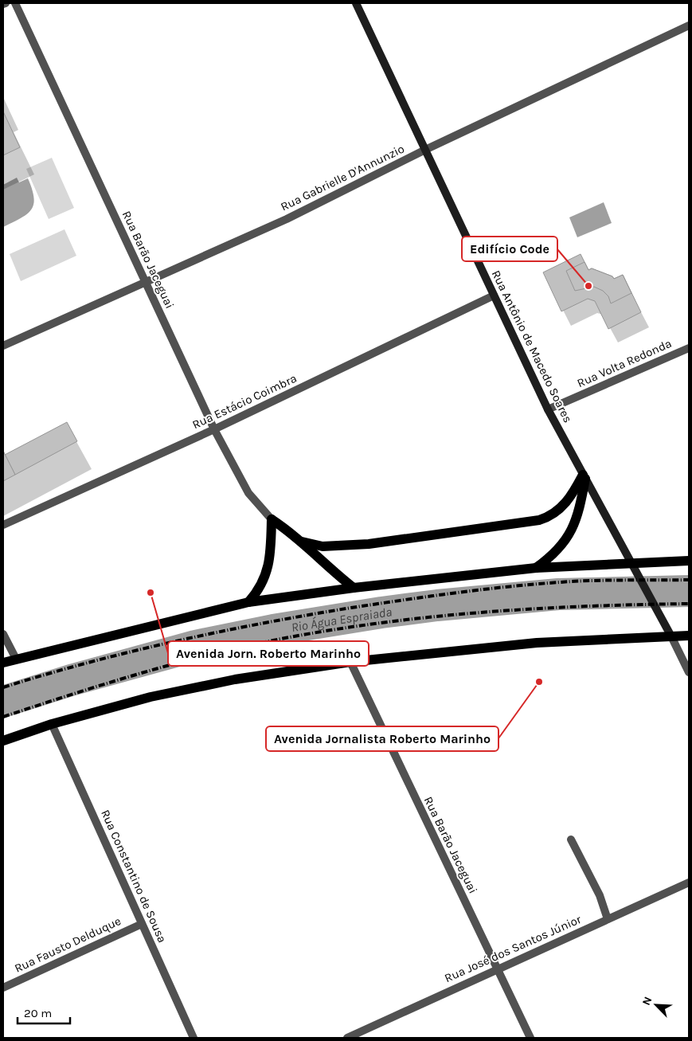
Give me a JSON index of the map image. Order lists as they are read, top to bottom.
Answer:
{
  "streets": {
    "main road": ["Rua Antônio de Macedo Soares"],
    "street": [
      "Rua Gabrielle D'Annunzio",
      "Rua Barão Jaceguai",
      "Rua Volta Redonda",
      "Rua Estácio Coimbra",
      "Rua Constantino de Sousa",
      "Rua Fausto Delduque",
      "Rua José dos Santos Júnior"
    ]
  },
  "crossings": [
    ["Rua Gabrielle D'Annunzio", "Rua Barão Jaceguai"],
    ["Rua Gabrielle D'Annunzio", "Rua Antônio de Macedo Soares"],
    ["Rua Barão Jaceguai", "Rua Estácio Coimbra"],
    ["Rua Barão Jaceguai", "Rua José dos Santos Júnior"],
    ["Rua Antônio de Macedo Soares", "Rua Volta Redonda"],
    ["Rua Antônio de Macedo Soares", "Rua Estácio Coimbra"],
    ["Rua Constantino de Sousa", "Rua Fausto Delduque"]
  ],
  "water": ["Rio Água Espraiada"],
  "places": ["Edifício Code", "Avenida Jorn. Roberto Marinho", "Avenida Jornalista Roberto Marinho"],
  "scale_bar": "20 m",
  "north": "top left"
}
